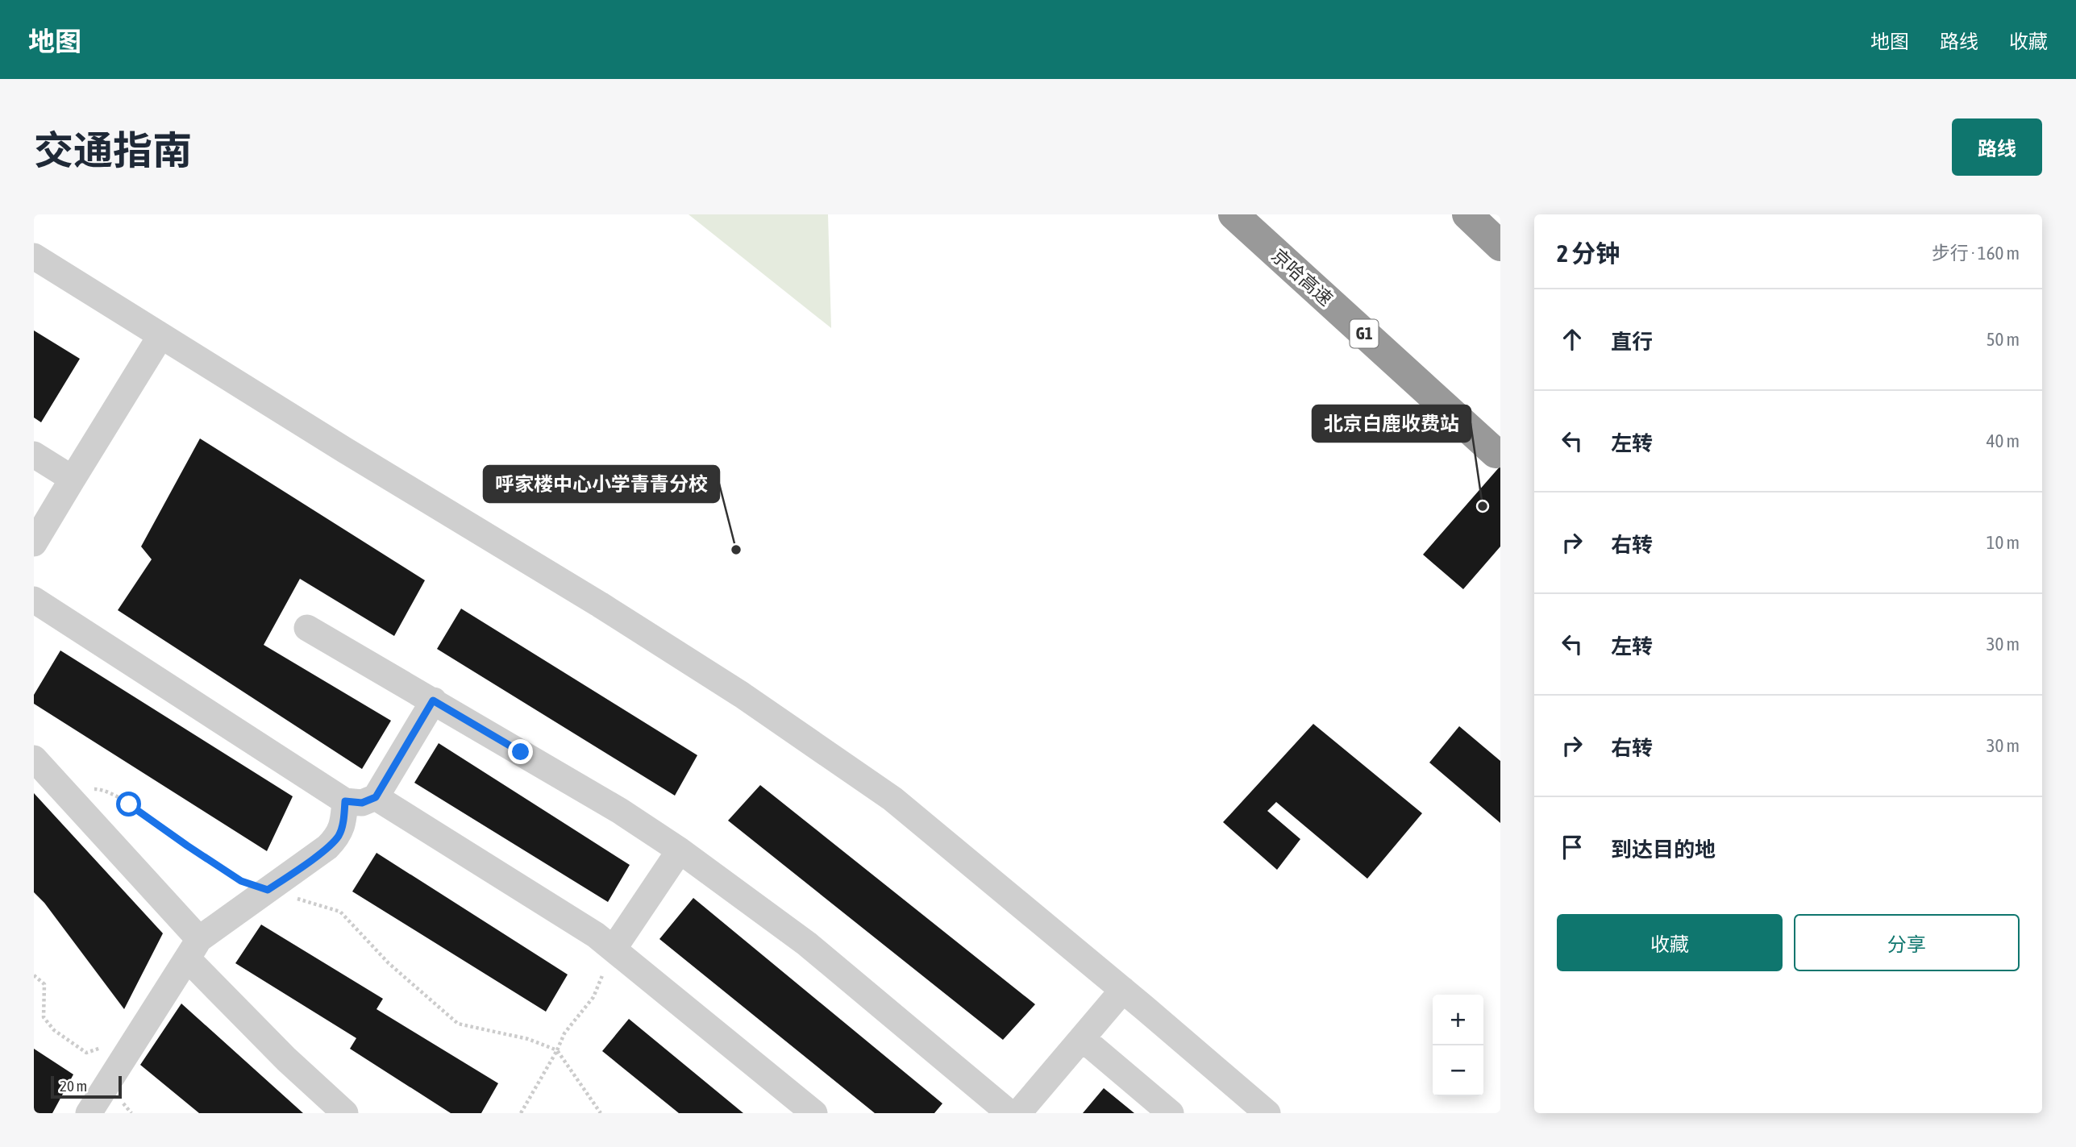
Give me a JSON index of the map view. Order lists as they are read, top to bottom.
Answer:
{
  "streets": {
    "highway": ["京哈高速", "G1"]
  },
  "places": ["北京白鹿收费站", "呼家楼中心小学青青分校"],
  "scale_bar": "20 m",
  "page": {
    "header": "地图",
    "nav": ["地图", "路线", "收藏"],
    "title": "交通指南",
    "buttons": [
      "路线",
      ["收藏", "分享"]
    ],
    "heading": ["2 分钟", "步行 · 160 m"],
    "list": [
      ["直行", "50 m"],
      ["左转", "40 m"],
      ["右转", "10 m"],
      ["左转", "30 m"],
      ["右转", "30 m"],
      "到达目的地"
    ],
    "map_buttons": ["+", "−"],
    "scale": "20 m"
  }
}
